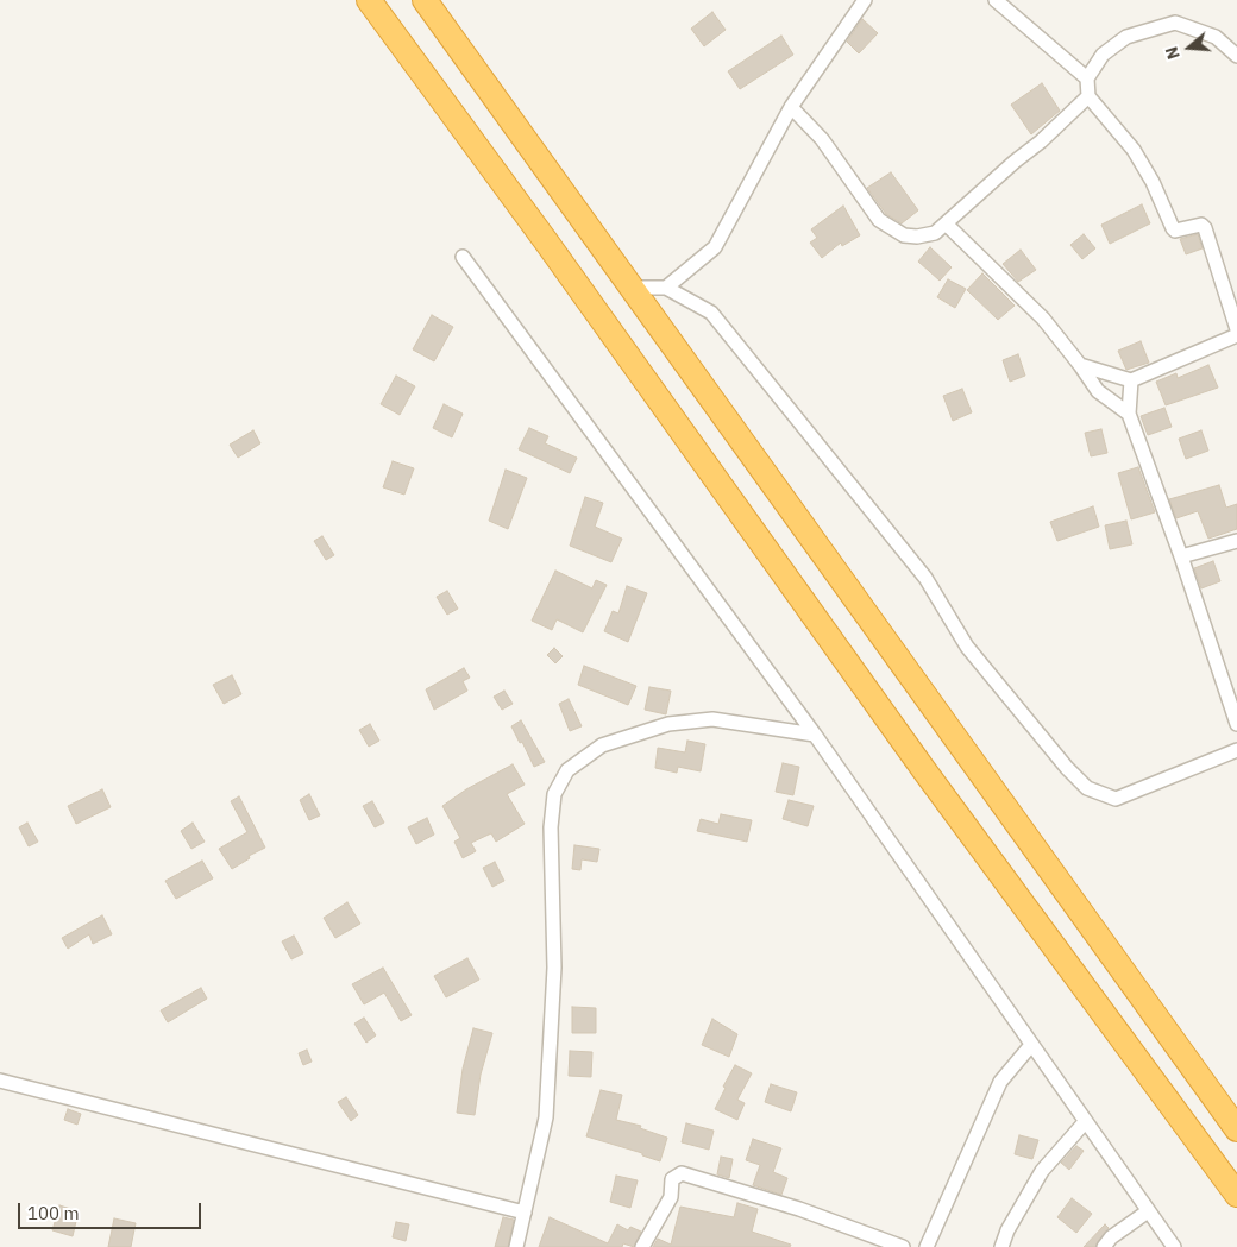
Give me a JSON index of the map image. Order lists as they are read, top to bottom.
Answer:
{
  "scale_bar": "100 m",
  "north": "left"
}
